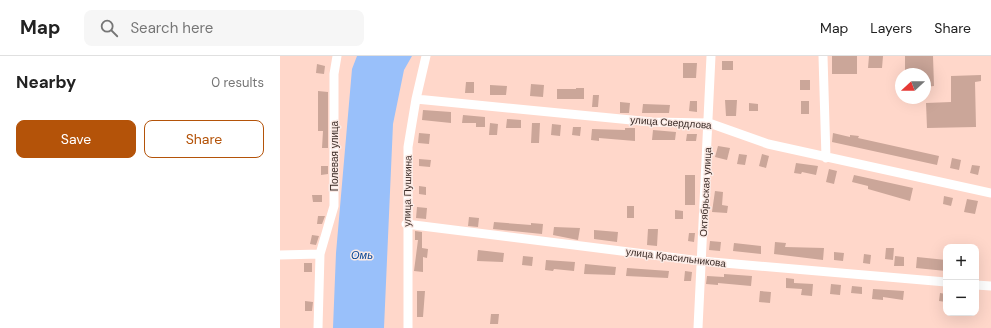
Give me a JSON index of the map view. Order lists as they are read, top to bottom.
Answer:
{
  "streets": {
    "street": [
      "улица Свердлова",
      "Полевая улица",
      "улица Пушкина",
      "Октябрьская улица",
      "улица Красильникова"
    ]
  },
  "crossings": [
    ["улица Свердлова", "улица Пушкина"],
    ["улица Свердлова", "Октябрьская улица"],
    ["улица Пушкина", "улица Красильникова"],
    ["Октябрьская улица", "улица Красильникова"]
  ],
  "water": ["Омь"],
  "north": "left",
  "page": {
    "header": "Map",
    "search": "Search here",
    "nav": ["Map", "Layers", "Share"],
    "heading": ["Nearby", "0 results"],
    "buttons": ["Save", "Share"],
    "map_buttons": ["+", "−"]
  }
}
